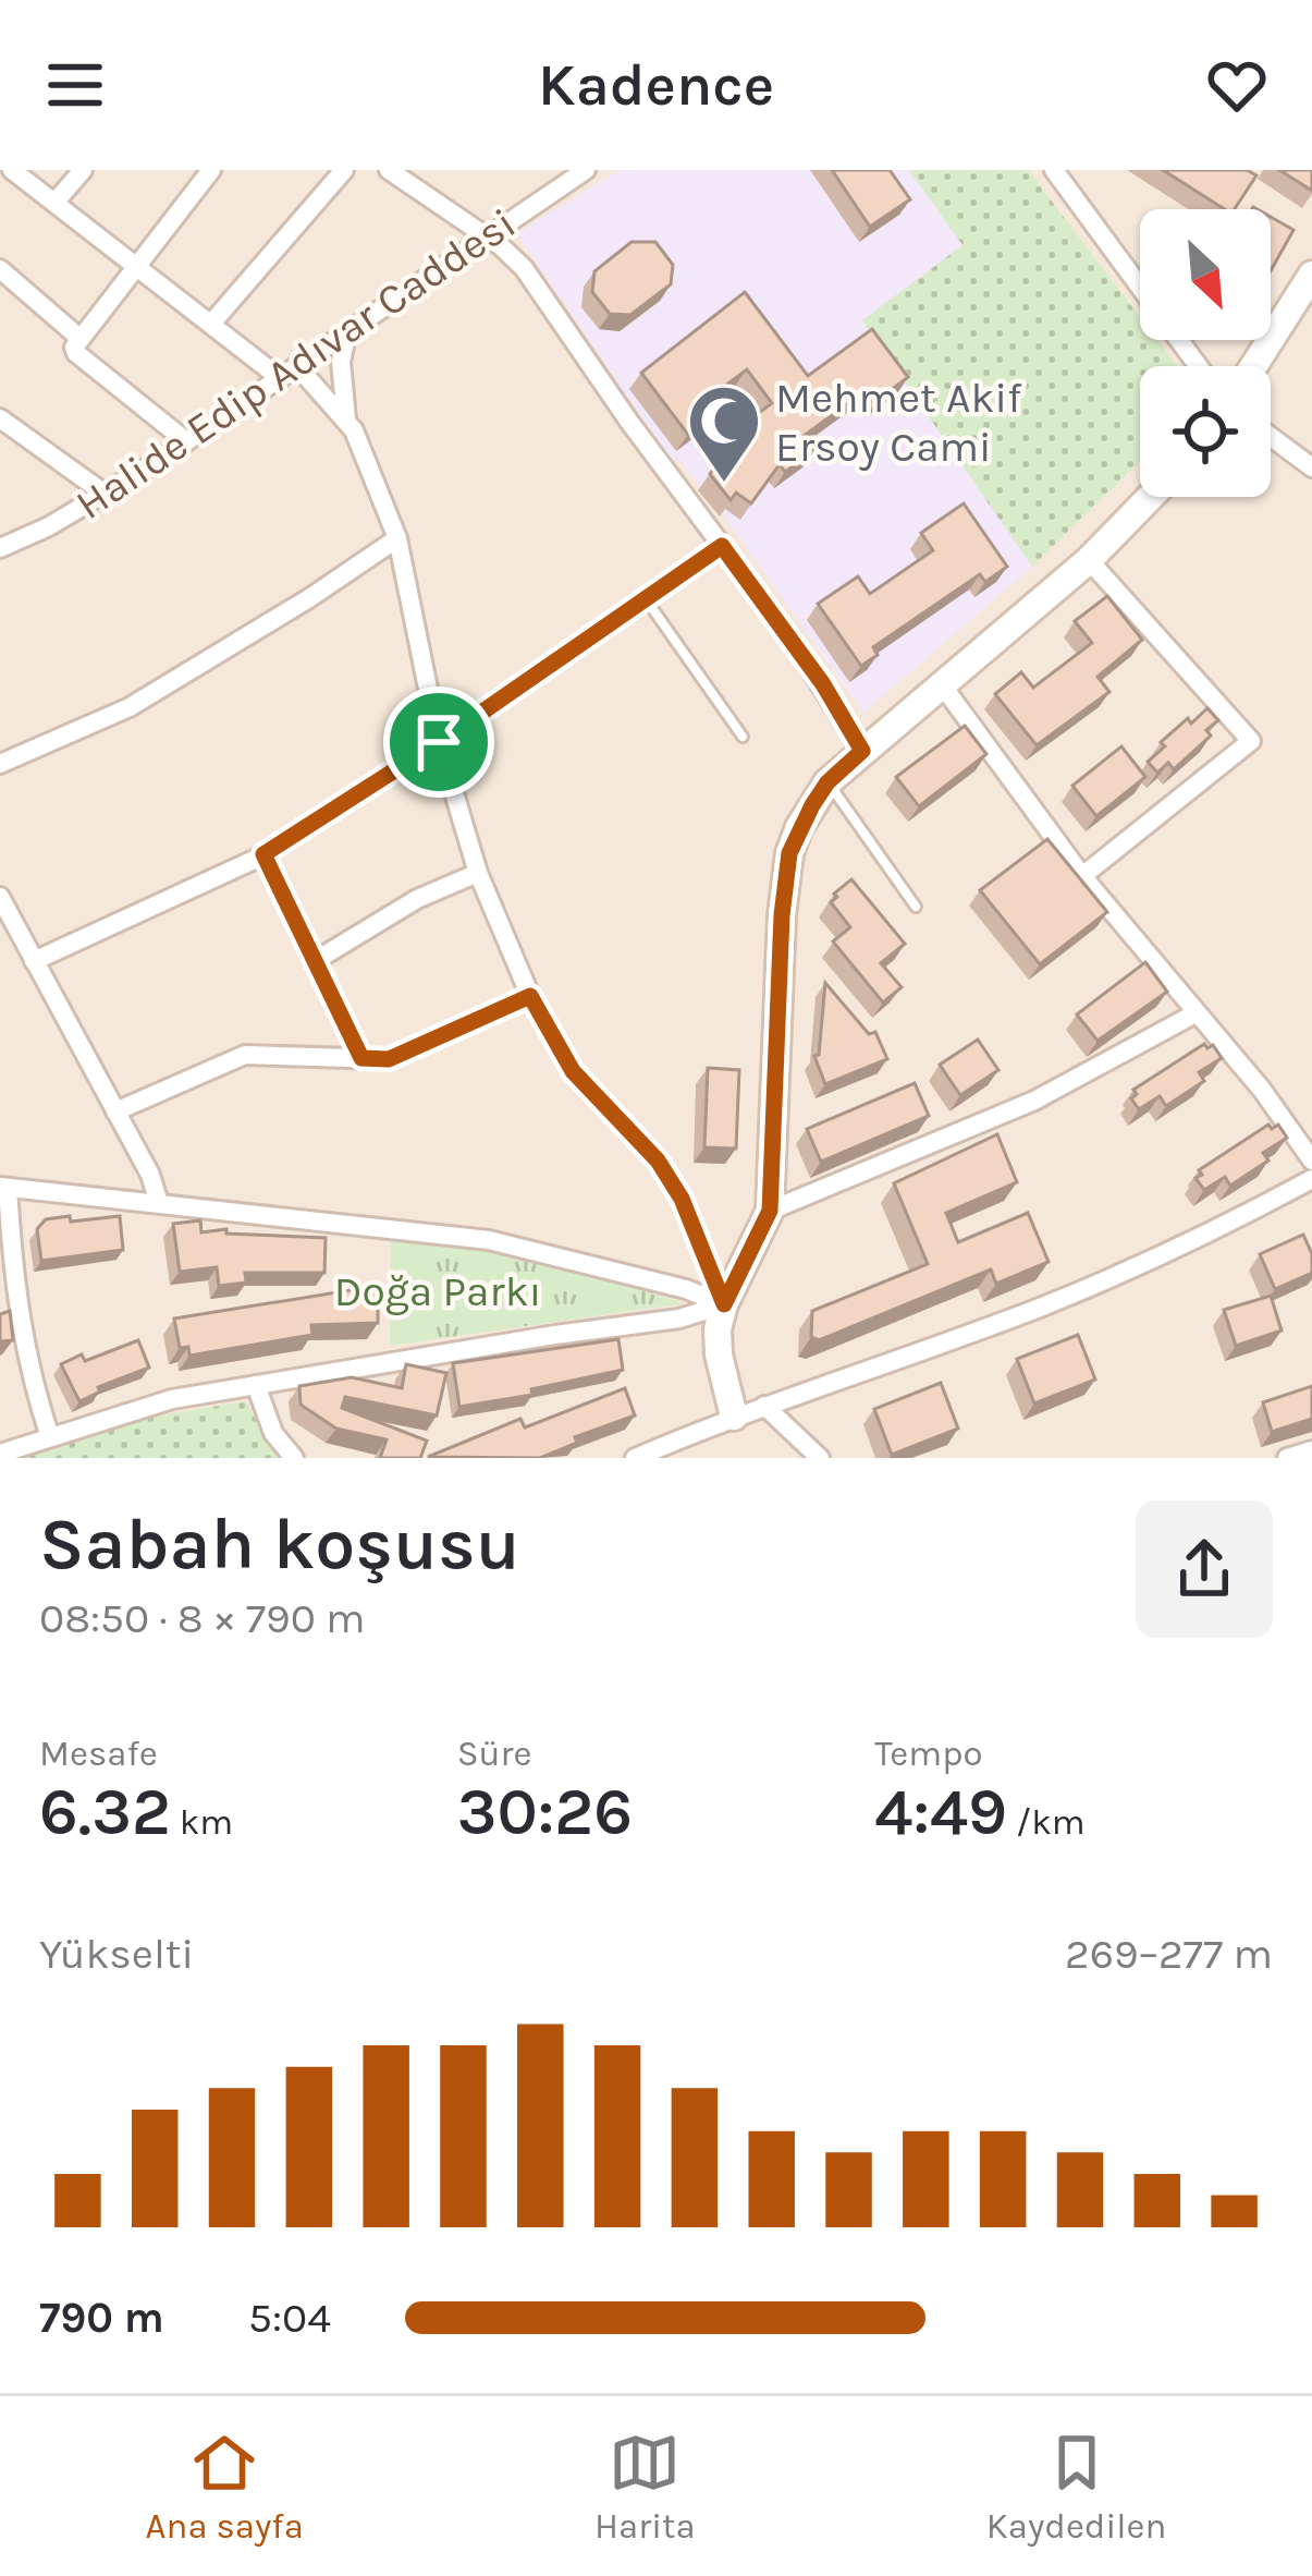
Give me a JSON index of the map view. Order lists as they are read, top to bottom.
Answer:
{
  "streets": {
    "street": ["Halide Edip Adıvar Caddesi"]
  },
  "parks": ["Doğa Parkı"],
  "places": {
    "mosque": ["Mehmet Akif Ersoy Cami"]
  },
  "north": "bottom right",
  "page": {
    "header": "Kadence",
    "heading": ["Sabah koşusu", "08:50 · 8 × 790 m"],
    "stats": [
      ["Mesafe", "6.32 km"],
      ["Süre", "30:26"],
      ["Tempo", "4:49 /km"]
    ],
    "chart": ["Yükselti", "269–277 m"],
    "list": [
      {
        "name": "790 m",
        "note": "5:04"
      }
    ],
    "tabs": ["Ana sayfa", "Harita", "Kaydedilen"]
  }
}
